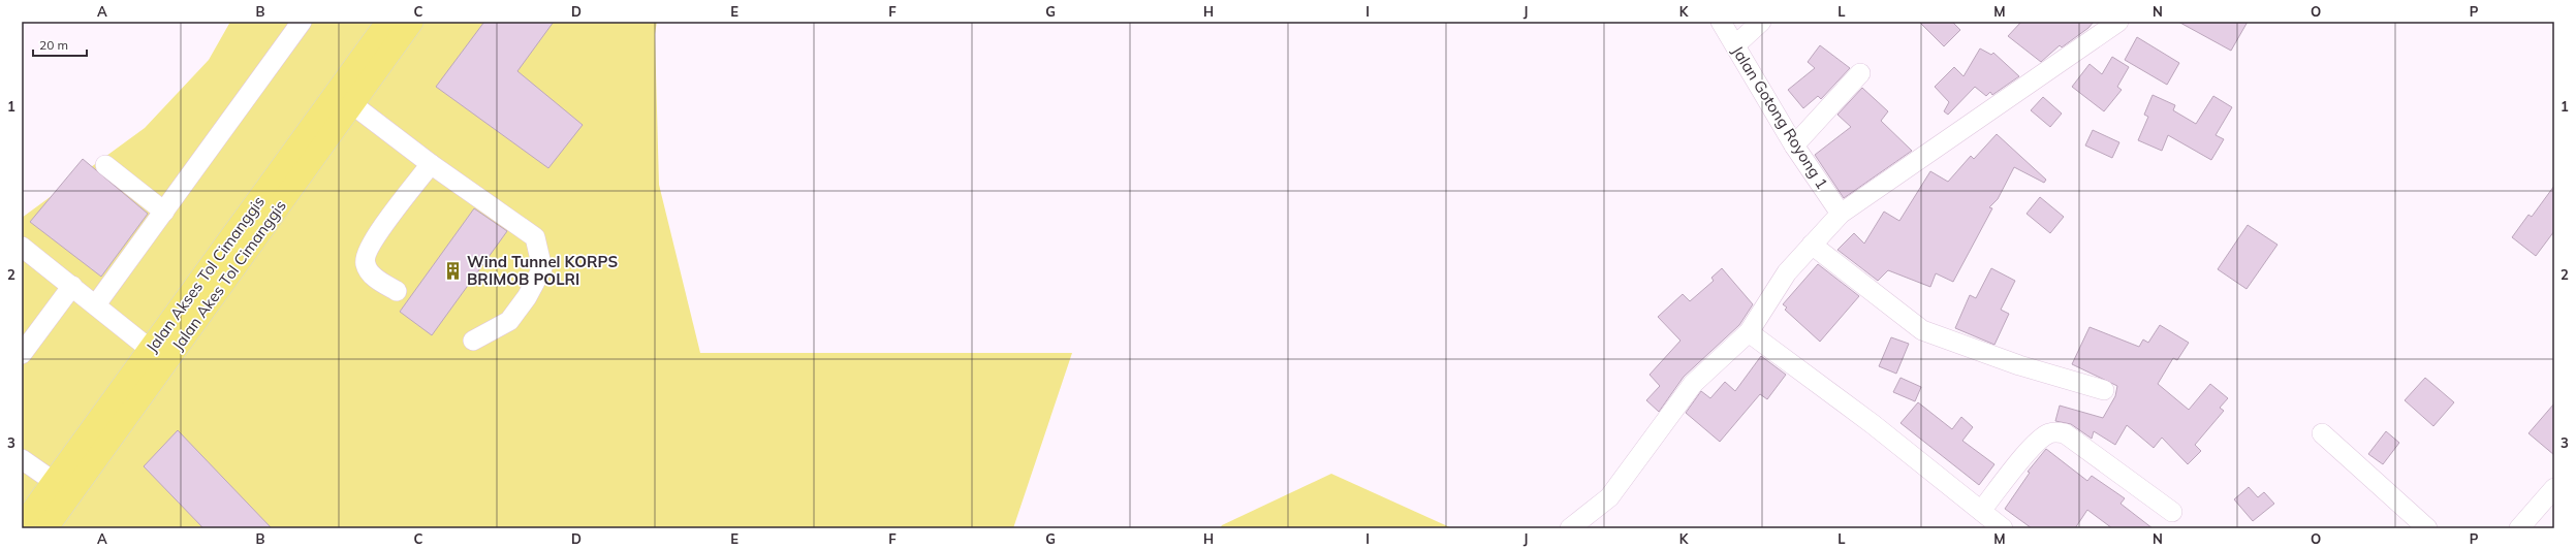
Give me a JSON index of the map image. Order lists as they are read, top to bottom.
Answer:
{
  "streets": {
    "main road": ["Jalan Akses Tol Cimanggis", "Jalan Akes Tol Cimanggis"],
    "street": ["Jalan Gotong Royong 1"]
  },
  "crossings": [
    ["Jalan Akses Tol Cimanggis", "Jalan Akes Tol Cimanggis"]
  ],
  "places": {
    "building": ["Wind Tunnel KORPS BRIMOB POLRI"]
  },
  "scale_bar": "20 m",
  "grid": {
    "columns": [
      "A",
      "B",
      "C",
      "D",
      "E",
      "F",
      "G",
      "H",
      "I",
      "J",
      "K",
      "L",
      "M",
      "N",
      "O",
      "P"
    ],
    "rows": ["1", "2", "3"]
  }
}
